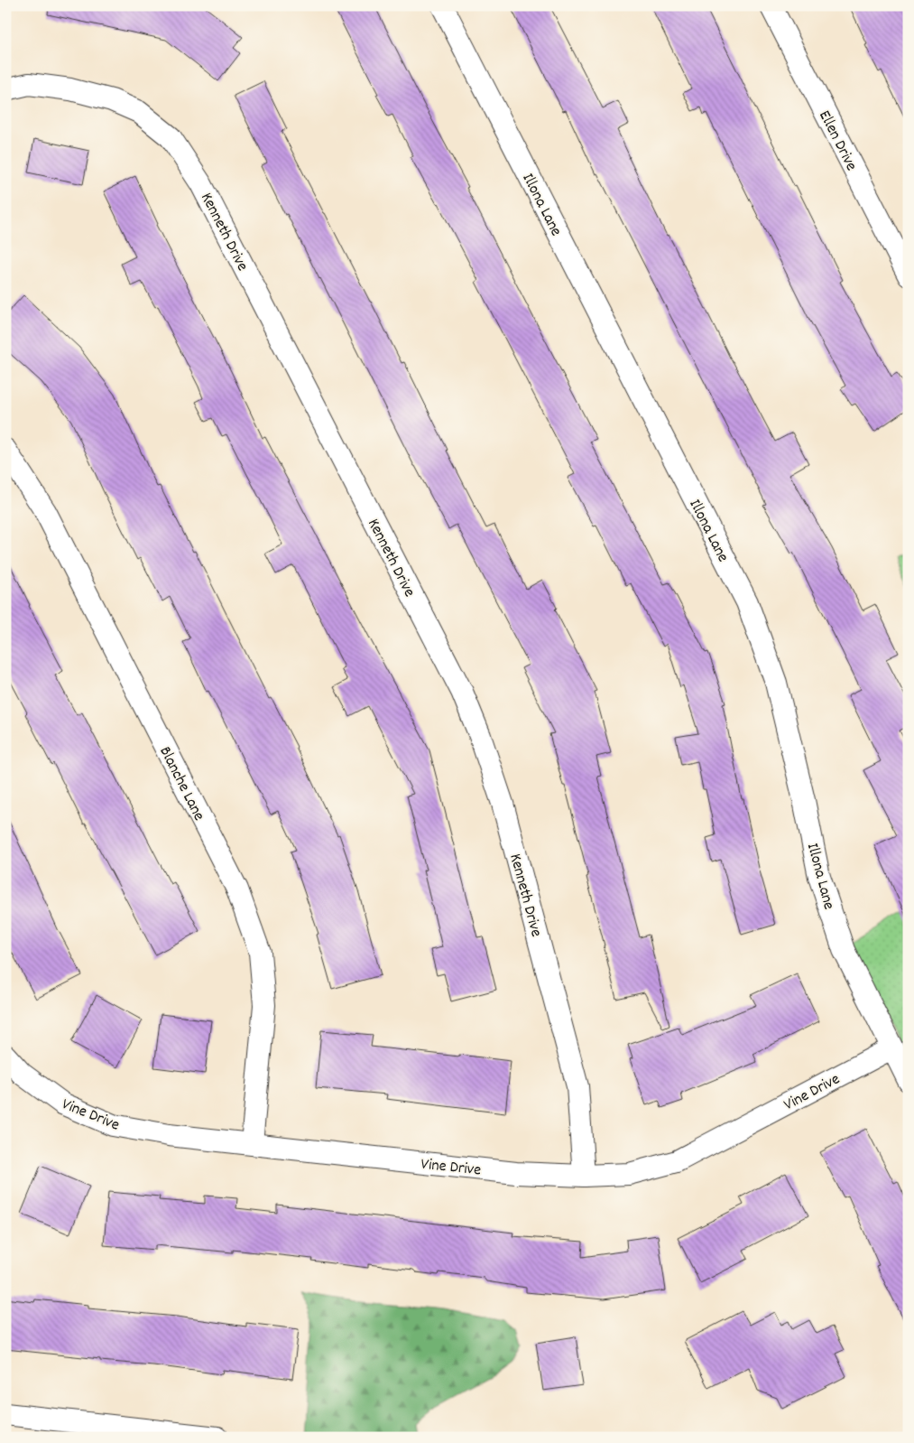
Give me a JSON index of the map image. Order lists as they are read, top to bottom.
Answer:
{
  "streets": {
    "street": [
      "Ellen Drive",
      "Illona Lane",
      "Kenneth Drive",
      "Blanche Lane",
      "Vine Drive"
    ]
  },
  "crossings": [
    ["Illona Lane", "Vine Drive"],
    ["Kenneth Drive", "Vine Drive"],
    ["Blanche Lane", "Vine Drive"]
  ]
}
